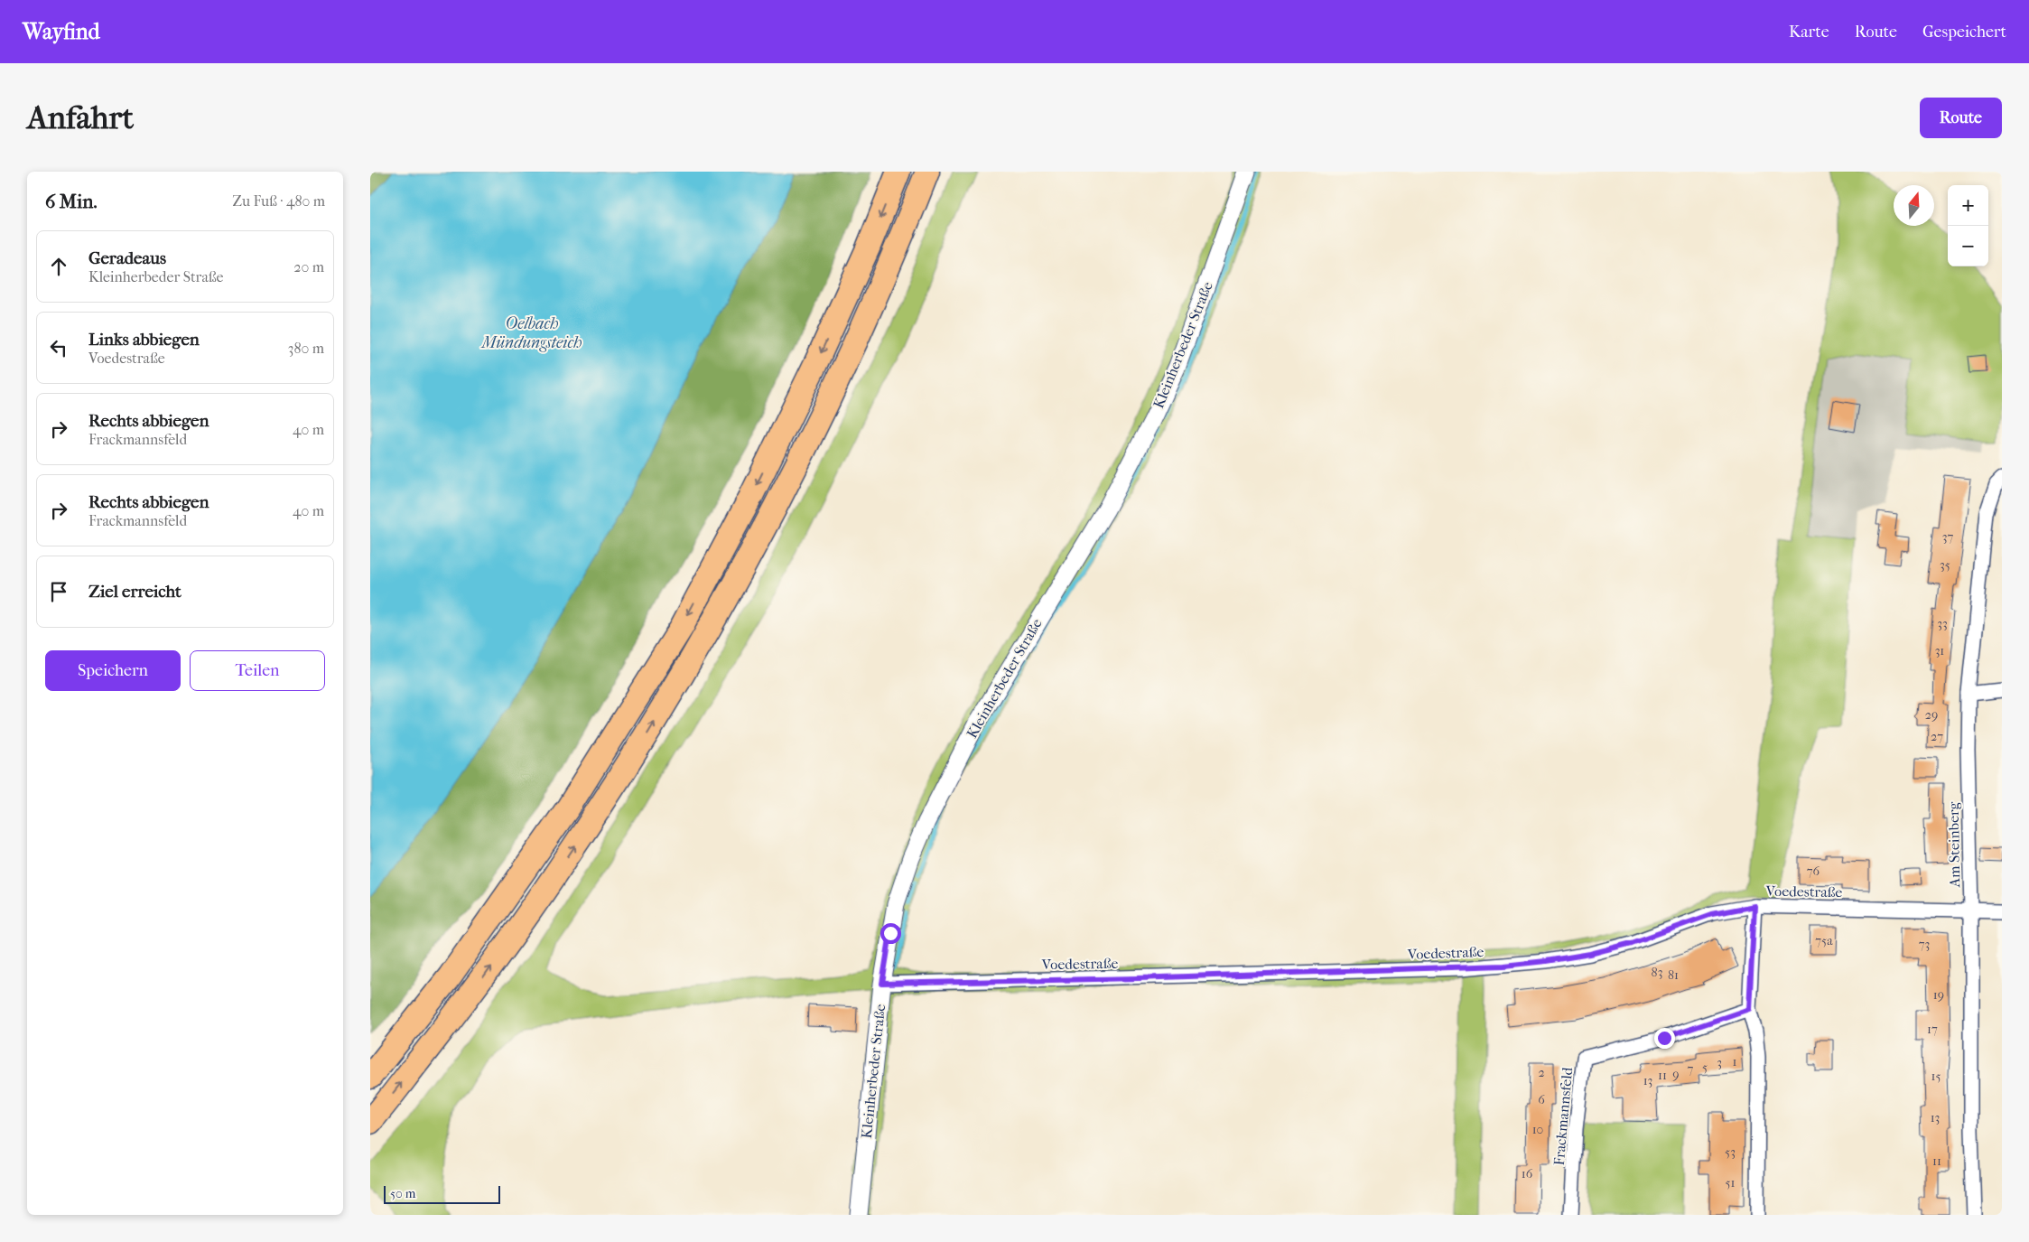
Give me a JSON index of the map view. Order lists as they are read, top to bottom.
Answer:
{
  "streets": {
    "street": [
      "Kleinherbeder Straße",
      "Am Steinberg",
      "Voedestraße",
      "Frackmannsfeld"
    ]
  },
  "crossings": [
    ["Kleinherbeder Straße", "Voedestraße"],
    ["Am Steinberg", "Voedestraße"]
  ],
  "water": ["Oelbach Mündungsteich"],
  "house_numbers": [
    "37",
    "35",
    "33",
    "31",
    "29",
    "27",
    "76",
    "75a",
    "73",
    "83",
    "81",
    "19",
    "17",
    "1",
    "3",
    "5",
    "7",
    "2",
    "9",
    "11",
    "15",
    "13",
    "6",
    "13",
    "10",
    "53",
    "11",
    "16",
    "51"
  ],
  "scale_bar": "50 m",
  "north": "top",
  "page": {
    "header": "Wayfind",
    "nav": ["Karte", "Route", "Gespeichert"],
    "buttons": [
      "Route",
      ["Speichern", "Teilen"]
    ],
    "title": "Anfahrt",
    "heading": ["6 Min.", "Zu Fuß · 480 m"],
    "map_buttons": ["+", "−"],
    "list": [
      ["Geradeaus", "Kleinherbeder Straße", "20 m"],
      ["Links abbiegen", "Voedestraße", "380 m"],
      ["Rechts abbiegen", "Frackmannsfeld", "40 m"],
      ["Rechts abbiegen", "Frackmannsfeld", "40 m"],
      "Ziel erreicht"
    ],
    "scale": "50 m"
  }
}
